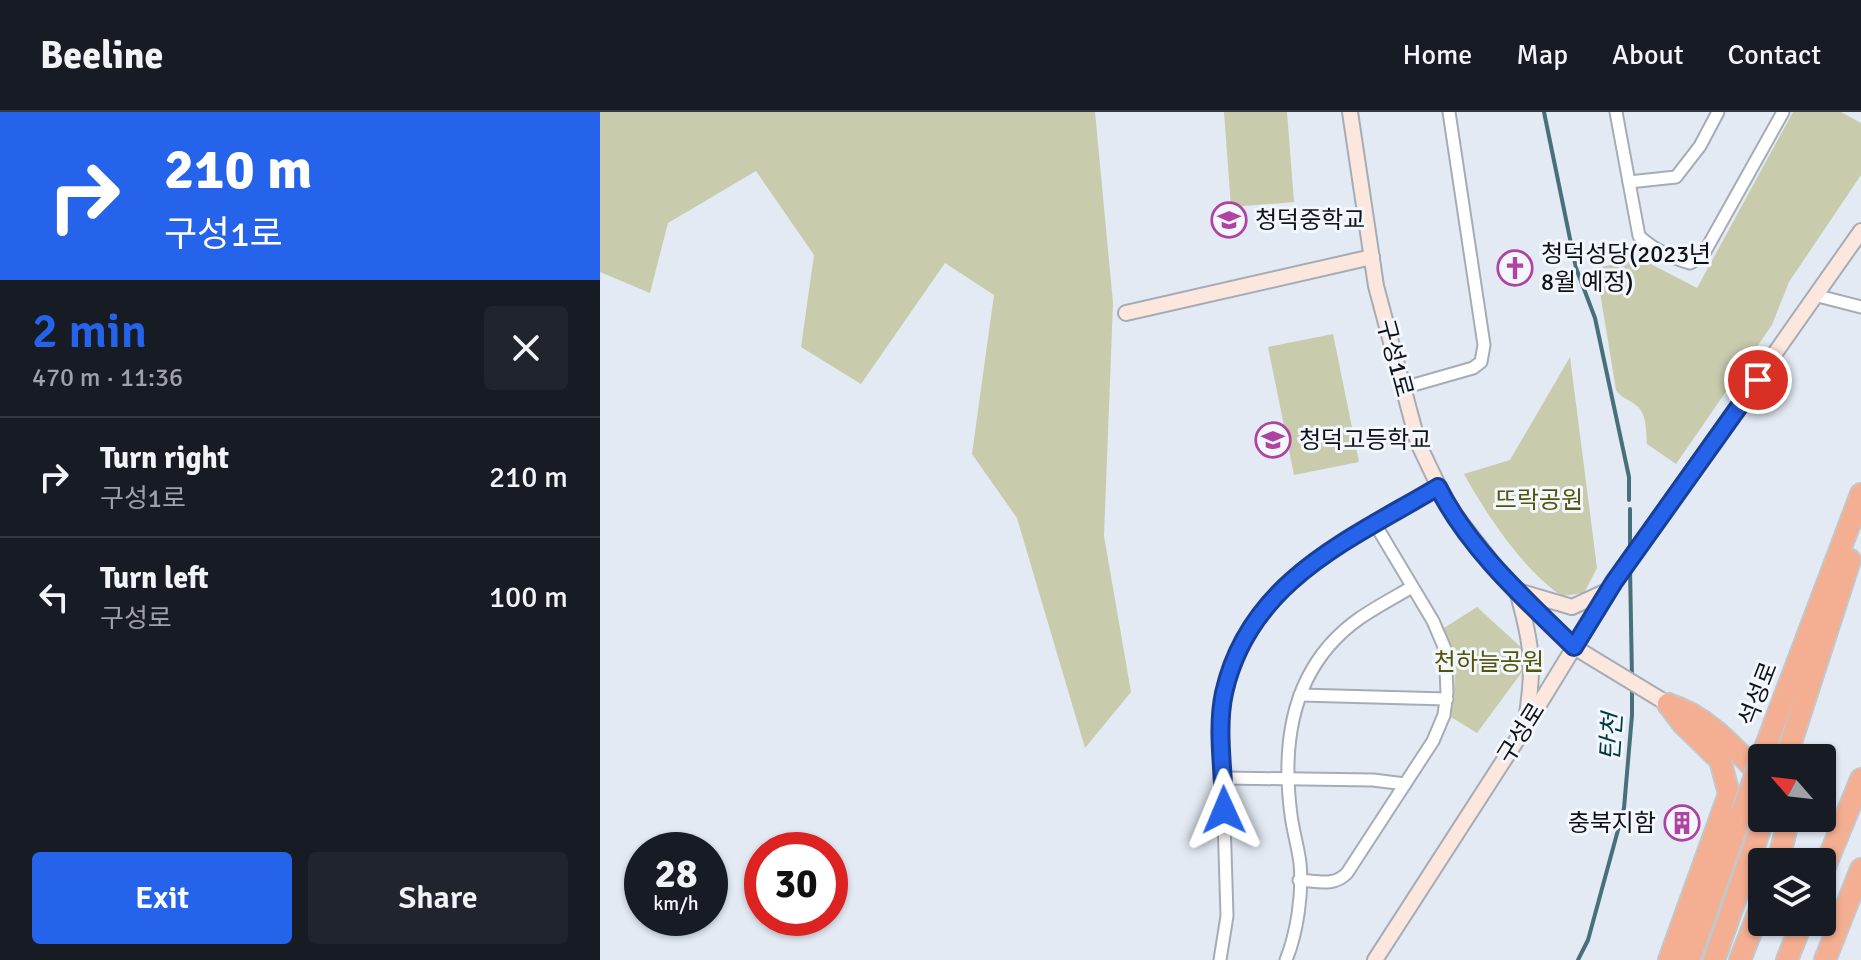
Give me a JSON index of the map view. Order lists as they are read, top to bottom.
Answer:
{
  "streets": {
    "highway": ["석성로"],
    "street": ["구성1로", "구성로"]
  },
  "crossings": [
    ["구성1로", "구성로"]
  ],
  "water": ["탄천"],
  "parks": ["뜨락공원", "천하늘공원"],
  "places": {
    "school or university": ["청덕중학교", "청덕고등학교"],
    "church": ["청덕성당(2023년 8월 예정)"],
    "building": ["충북지함"]
  },
  "north": "top left",
  "page": {
    "header": "Beeline",
    "nav": [
      "Home",
      "Map",
      "About",
      "Contact"
    ],
    "turn": ["210 m", "구성1로"],
    "heading": ["2 min", "470 m · 11:36"],
    "list": [
      {
        "name": "Turn right",
        "note": "구성1로",
        "value": "210 m"
      },
      {
        "name": "Turn left",
        "note": "구성로",
        "value": "100 m"
      }
    ],
    "speed": "28 km/h",
    "limit": "30",
    "buttons": ["Exit", "Share"]
  }
}
